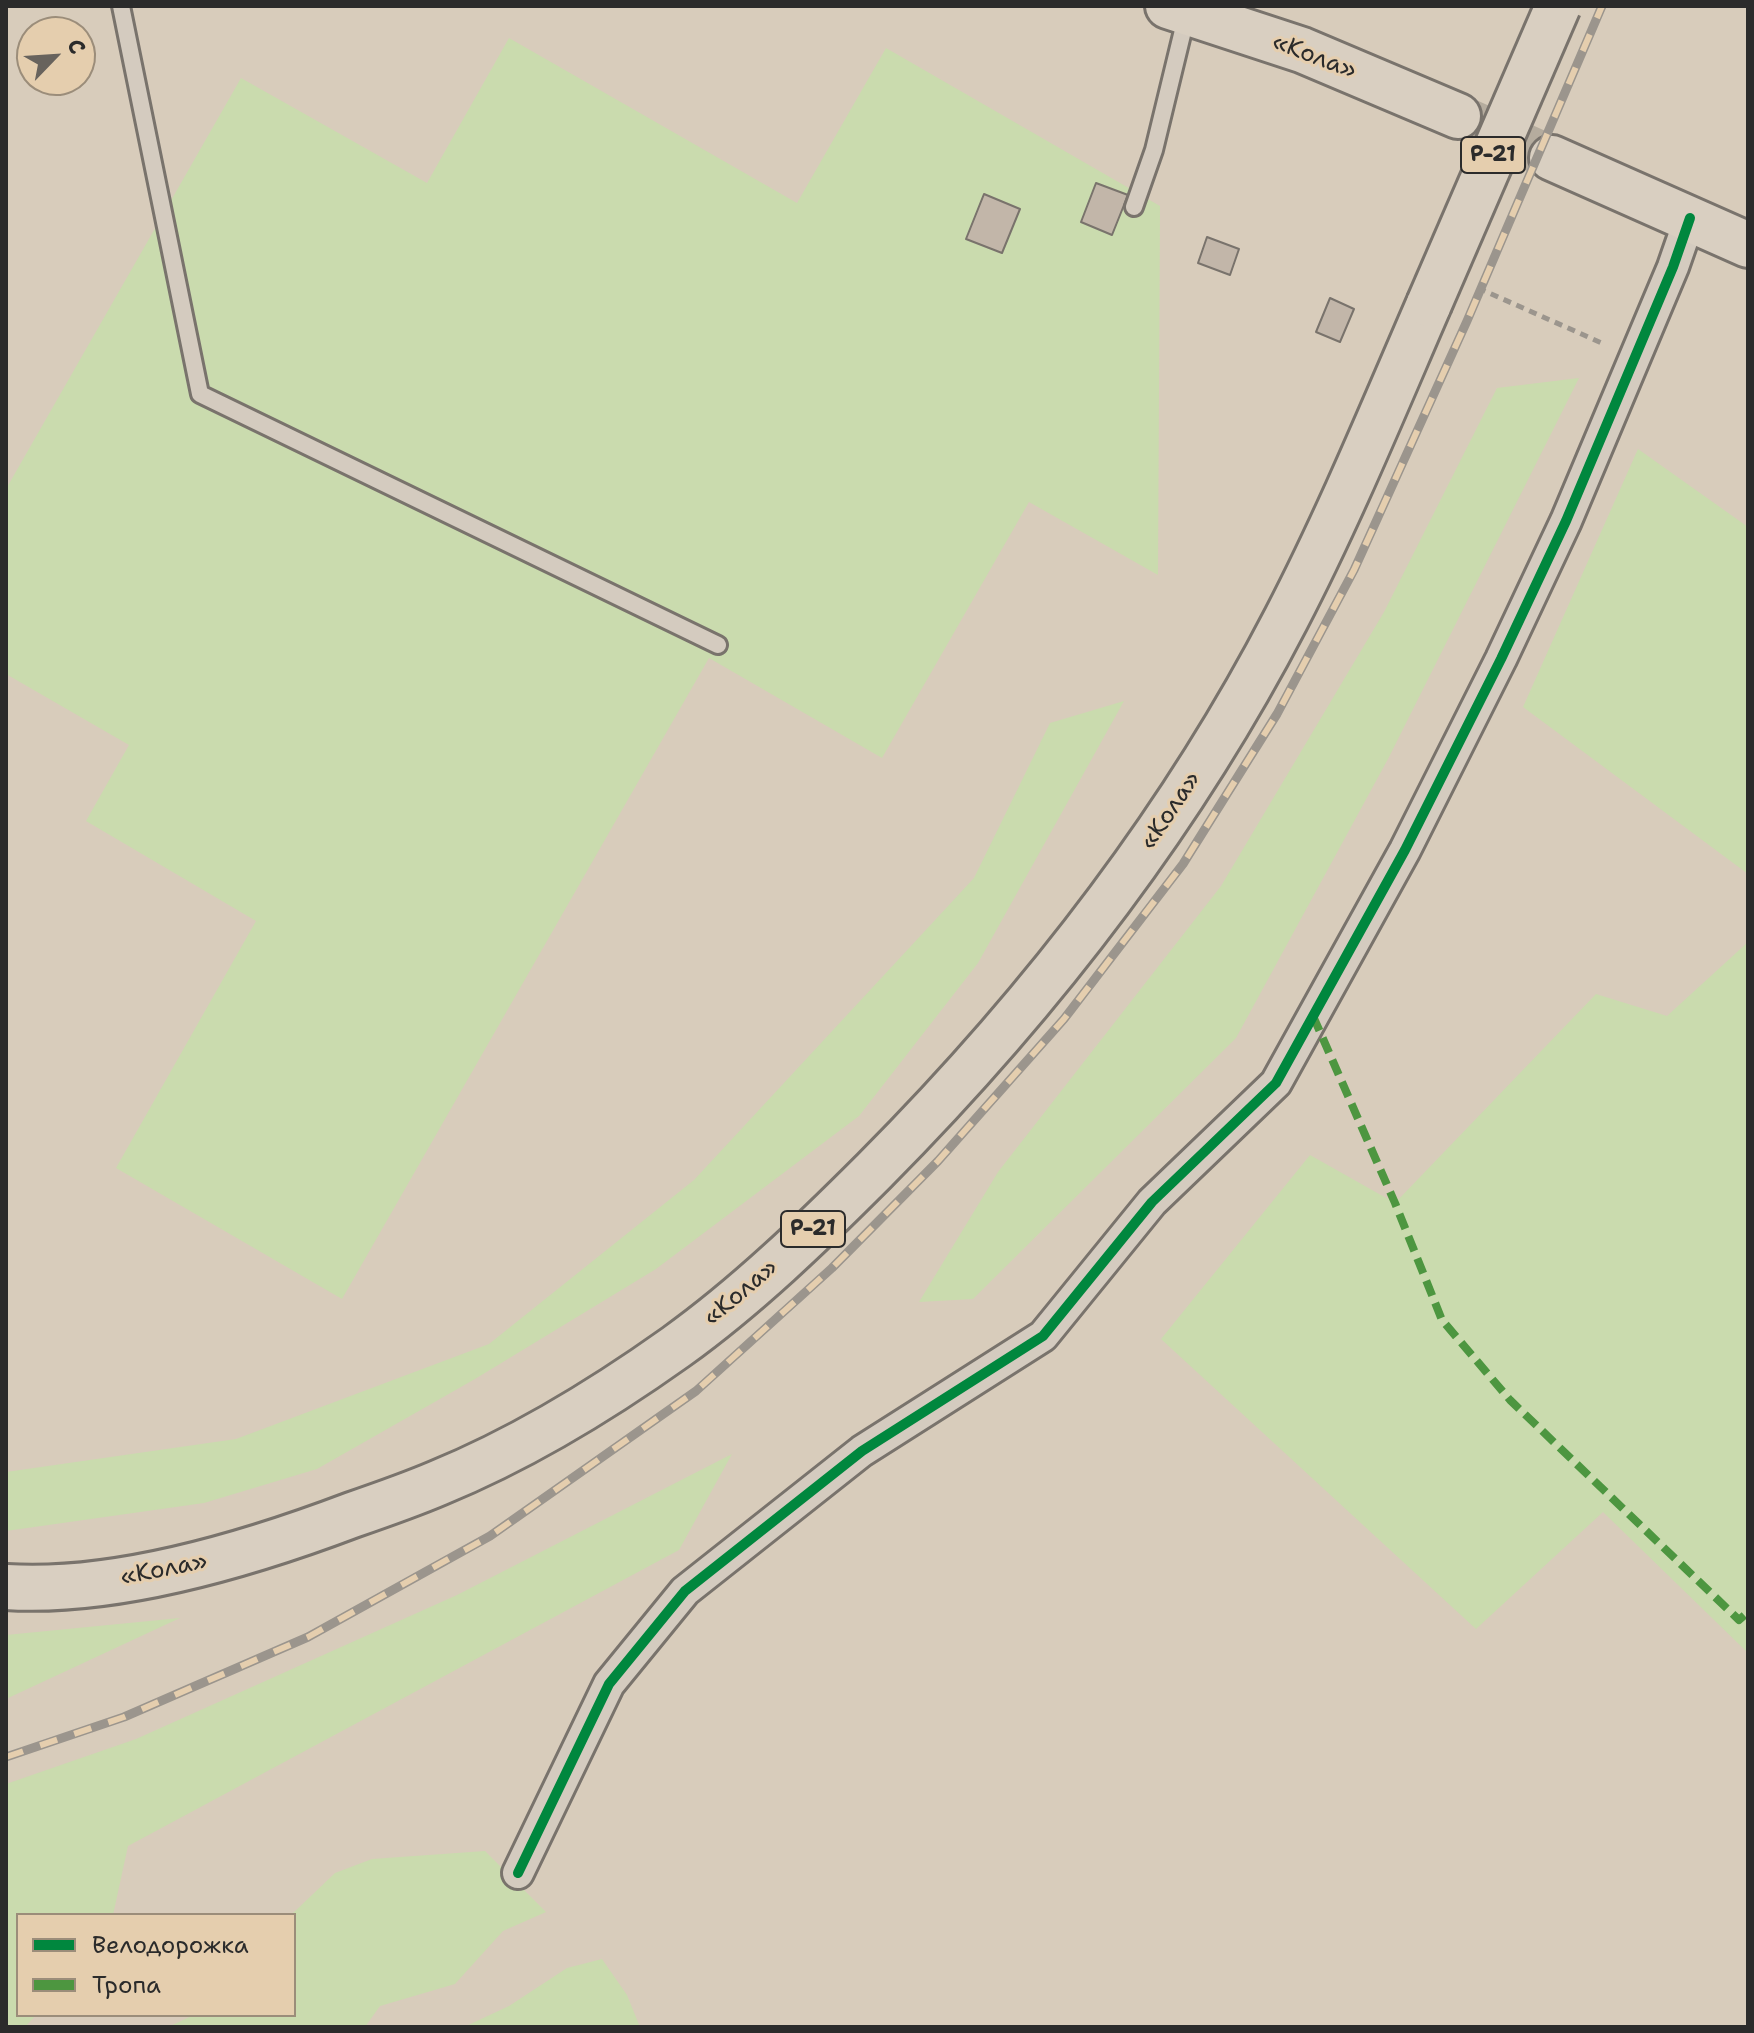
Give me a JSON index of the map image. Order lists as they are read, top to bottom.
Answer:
{
  "streets": {
    "highway": ["«Кола»", "Р-21"]
  },
  "legend": ["Велодорожка", "Тропа"],
  "north": "top right"
}
